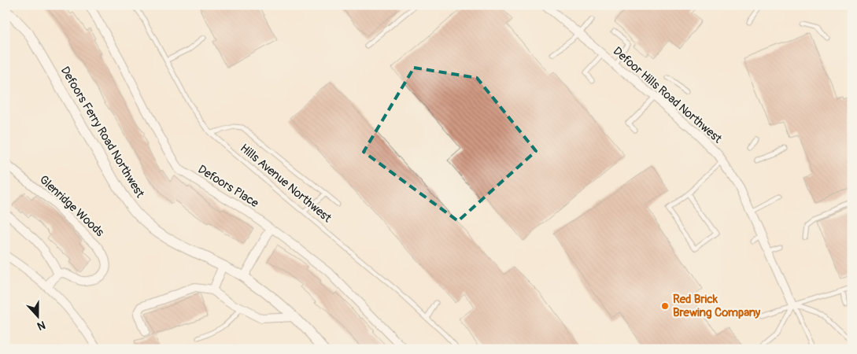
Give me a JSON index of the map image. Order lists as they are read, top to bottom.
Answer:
{
  "streets": {
    "street": [
      "Defoor Hills Road Northwest",
      "Defoors Ferry Road Northwest",
      "Defoors Place",
      "Glenridge Woods"
    ],
    "lane": ["Hills Avenue Northwest"]
  },
  "places": ["Red Brick Brewing Company"],
  "north": "bottom"
}
